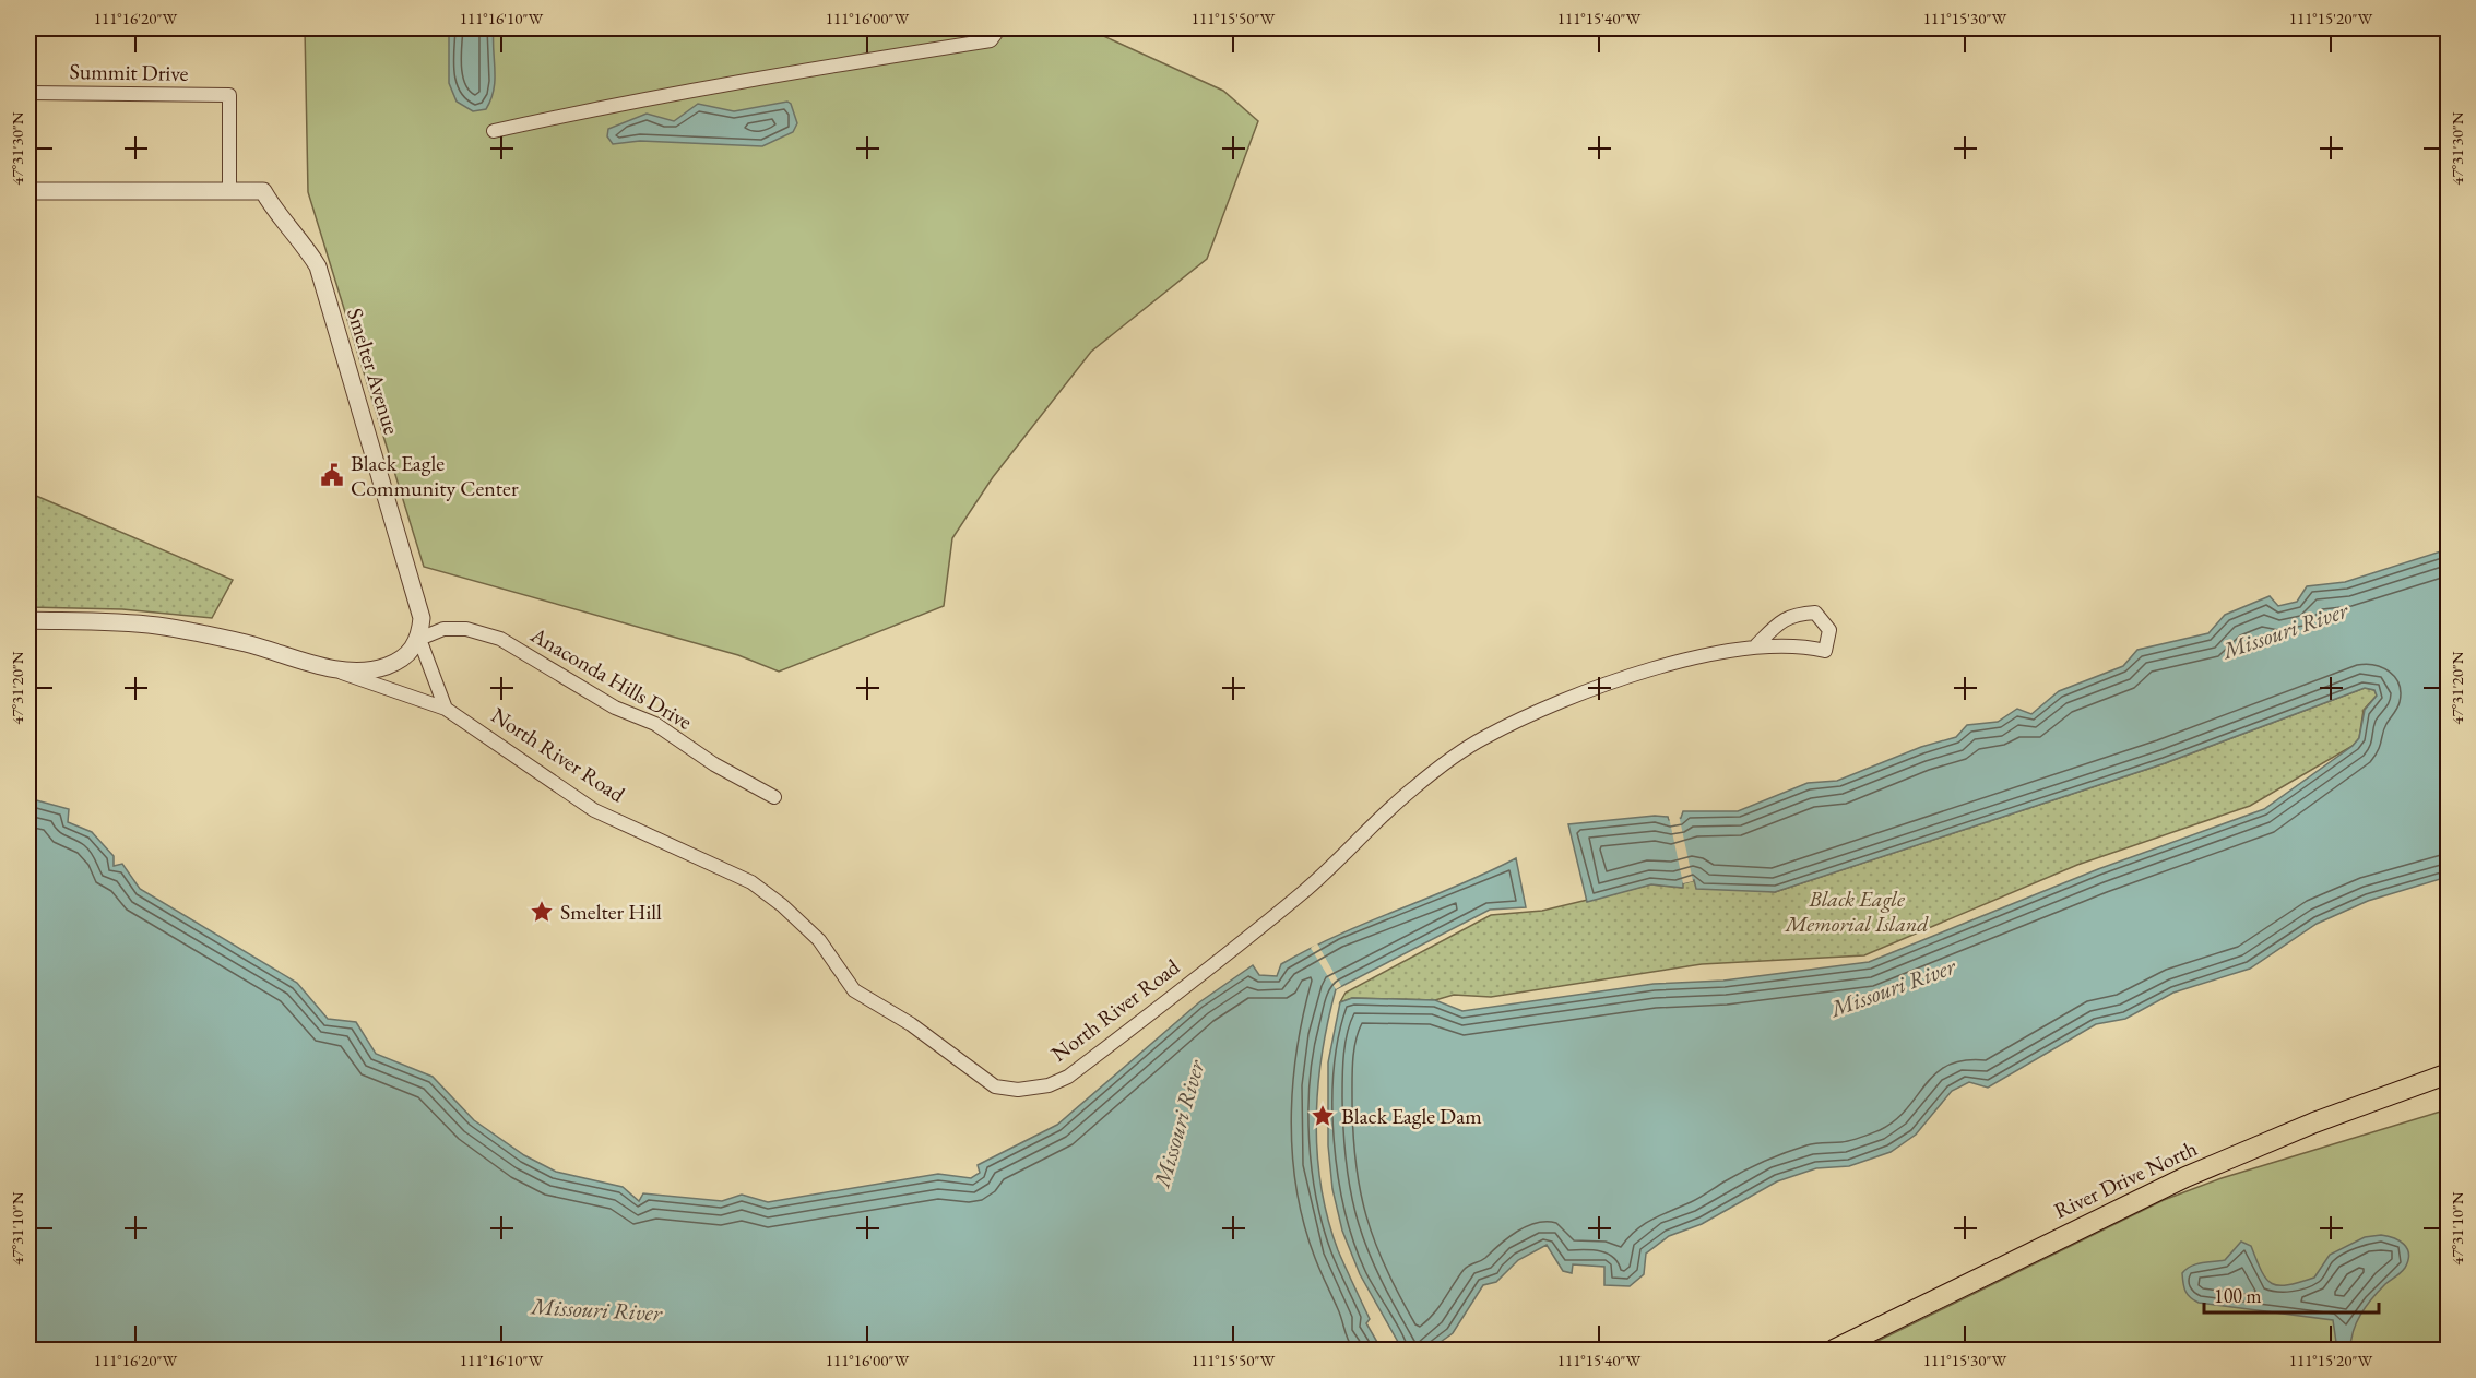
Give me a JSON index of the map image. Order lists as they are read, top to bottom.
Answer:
{
  "streets": {
    "main road": ["River Drive North"],
    "street": [
      "Summit Drive",
      "Smelter Avenue",
      "Anaconda Hills Drive",
      "North River Road"
    ]
  },
  "crossings": [
    ["Summit Drive", "Smelter Avenue"],
    ["Smelter Avenue", "Anaconda Hills Drive"],
    ["Smelter Avenue", "North River Road"],
    ["Anaconda Hills Drive", "North River Road"]
  ],
  "water": ["Missouri River"],
  "parks": ["Black Eagle Memorial Island"],
  "places": {
    "public building": ["Black Eagle Community Center"],
    "place": ["Smelter Hill", "Black Eagle Dam"]
  },
  "scale_bar": "100 m",
  "coordinates": [
    "111°16'20\"W",
    "111°16'10\"W",
    "111°16'00\"W",
    "111°15'50\"W",
    "111°15'40\"W",
    "111°15'30\"W",
    "111°15'20\"W",
    "47°31'30\"N",
    "47°31'20\"N",
    "47°31'10\"N"
  ]
}
